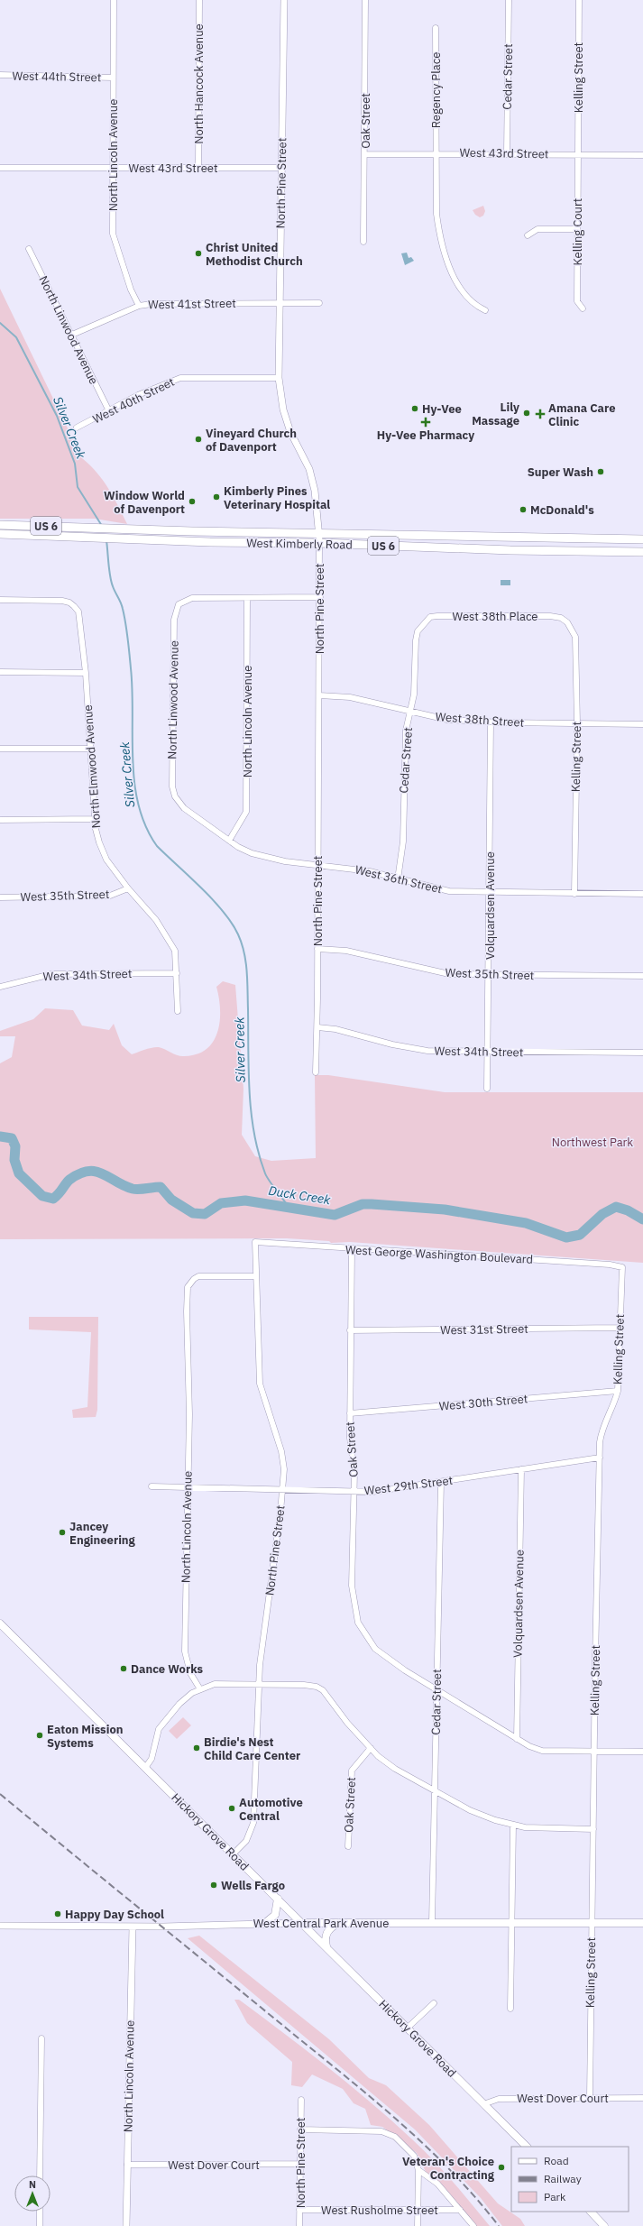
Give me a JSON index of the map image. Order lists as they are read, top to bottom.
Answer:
{
  "streets": {
    "main road": [
      "US 6",
      "West Kimberly Road",
      "Hickory Grove Road",
      "West Central Park Avenue"
    ],
    "street": [
      "West 44th Street",
      "Cedar Street",
      "Kelling Street",
      "North Hancock Avenue",
      "Regency Place",
      "Oak Street",
      "West 43rd Street",
      "North Lincoln Avenue",
      "North Pine Street",
      "Kelling Court",
      "West 41st Street",
      "North Linwood Avenue",
      "West 40th Street",
      "West 38th Place",
      "West 38th Street",
      "North Elmwood Avenue",
      "West 36th Street",
      "West 35th Street",
      "Volquardsen Avenue",
      "West 34th Street",
      "West George Washington Boulevard",
      "West 31st Street",
      "West 30th Street",
      "West 29th Street",
      "West Dover Court",
      "West Rusholme Street"
    ]
  },
  "crossings": [
    ["West 44th Street", "North Lincoln Avenue"],
    ["Cedar Street", "Oak Street"],
    ["Cedar Street", "West 43rd Street"],
    ["Cedar Street", "West 38th Place"],
    ["Cedar Street", "West 38th Street"],
    ["Cedar Street", "West 36th Street"],
    ["Cedar Street", "West 29th Street"],
    ["Cedar Street", "West Central Park Avenue"],
    ["Kelling Street", "Oak Street"],
    ["Kelling Street", "West 43rd Street"],
    ["Kelling Street", "Kelling Court"],
    ["Kelling Street", "West 38th Place"],
    ["Kelling Street", "West 38th Street"],
    ["Kelling Street", "West 36th Street"],
    ["Kelling Street", "West George Washington Boulevard"],
    ["Kelling Street", "West 31st Street"],
    ["Kelling Street", "West 30th Street"],
    ["Kelling Street", "West 29th Street"],
    ["Kelling Street", "West Central Park Avenue"],
    ["Kelling Street", "West Dover Court"],
    ["North Hancock Avenue", "West 43rd Street"],
    ["Regency Place", "West 43rd Street"],
    ["Oak Street", "West 43rd Street"],
    ["Oak Street", "Volquardsen Avenue"],
    ["Oak Street", "West George Washington Boulevard"],
    ["Oak Street", "West 31st Street"],
    ["Oak Street", "West 30th Street"],
    ["Oak Street", "West 29th Street"],
    ["West 43rd Street", "North Lincoln Avenue"],
    ["West 43rd Street", "North Pine Street"],
    ["West 43rd Street", "Kelling Court"],
    ["North Lincoln Avenue", "North Pine Street"],
    ["North Lincoln Avenue", "West 41st Street"],
    ["North Lincoln Avenue", "North Linwood Avenue"],
    ["North Lincoln Avenue", "West 36th Street"],
    ["North Lincoln Avenue", "West 29th Street"],
    ["North Lincoln Avenue", "West Central Park Avenue"],
    ["North Lincoln Avenue", "West Dover Court"],
    ["North Pine Street", "West 41st Street"],
    ["North Pine Street", "West 40th Street"],
    ["North Pine Street", "West Kimberly Road"],
    ["North Pine Street", "West 38th Street"],
    ["North Pine Street", "West 36th Street"],
    ["North Pine Street", "West 35th Street"],
    ["North Pine Street", "West 34th Street"],
    ["North Pine Street", "West George Washington Boulevard"],
    ["North Pine Street", "West 29th Street"],
    ["North Pine Street", "Hickory Grove Road"],
    ["North Pine Street", "West Dover Court"],
    ["North Pine Street", "West Rusholme Street"],
    ["West 41st Street", "North Linwood Avenue"],
    ["North Linwood Avenue", "West 40th Street"],
    ["North Linwood Avenue", "West 36th Street"],
    ["West 38th Street", "Volquardsen Avenue"],
    ["North Elmwood Avenue", "West 35th Street"],
    ["North Elmwood Avenue", "West 34th Street"],
    ["West 36th Street", "Volquardsen Avenue"],
    ["West 35th Street", "Volquardsen Avenue"],
    ["Volquardsen Avenue", "West 34th Street"],
    ["Volquardsen Avenue", "West 29th Street"],
    ["Hickory Grove Road", "West Central Park Avenue"],
    ["Hickory Grove Road", "West Dover Court"]
  ],
  "water": ["Silver Creek", "Duck Creek"],
  "parks": ["Northwest Park"],
  "places": {
    "other": [
      "Christ United Methodist Church",
      "Hy-Vee",
      "Lily Massage",
      "Vineyard Church of Davenport",
      "Super Wash",
      "Kimberly Pines Veterinary Hospital",
      "Window World of Davenport",
      "McDonald's",
      "Jancey Engineering",
      "Dance Works",
      "Eaton Mission Systems",
      "Birdie's Nest Child Care Center",
      "Automotive Central",
      "Wells Fargo",
      "Happy Day School",
      "Veteran's Choice Contracting"
    ],
    "health": ["Amana Care Clinic", "Hy-Vee Pharmacy"]
  },
  "legend": ["Road", "Railway", "Park"],
  "north": "top"
}
